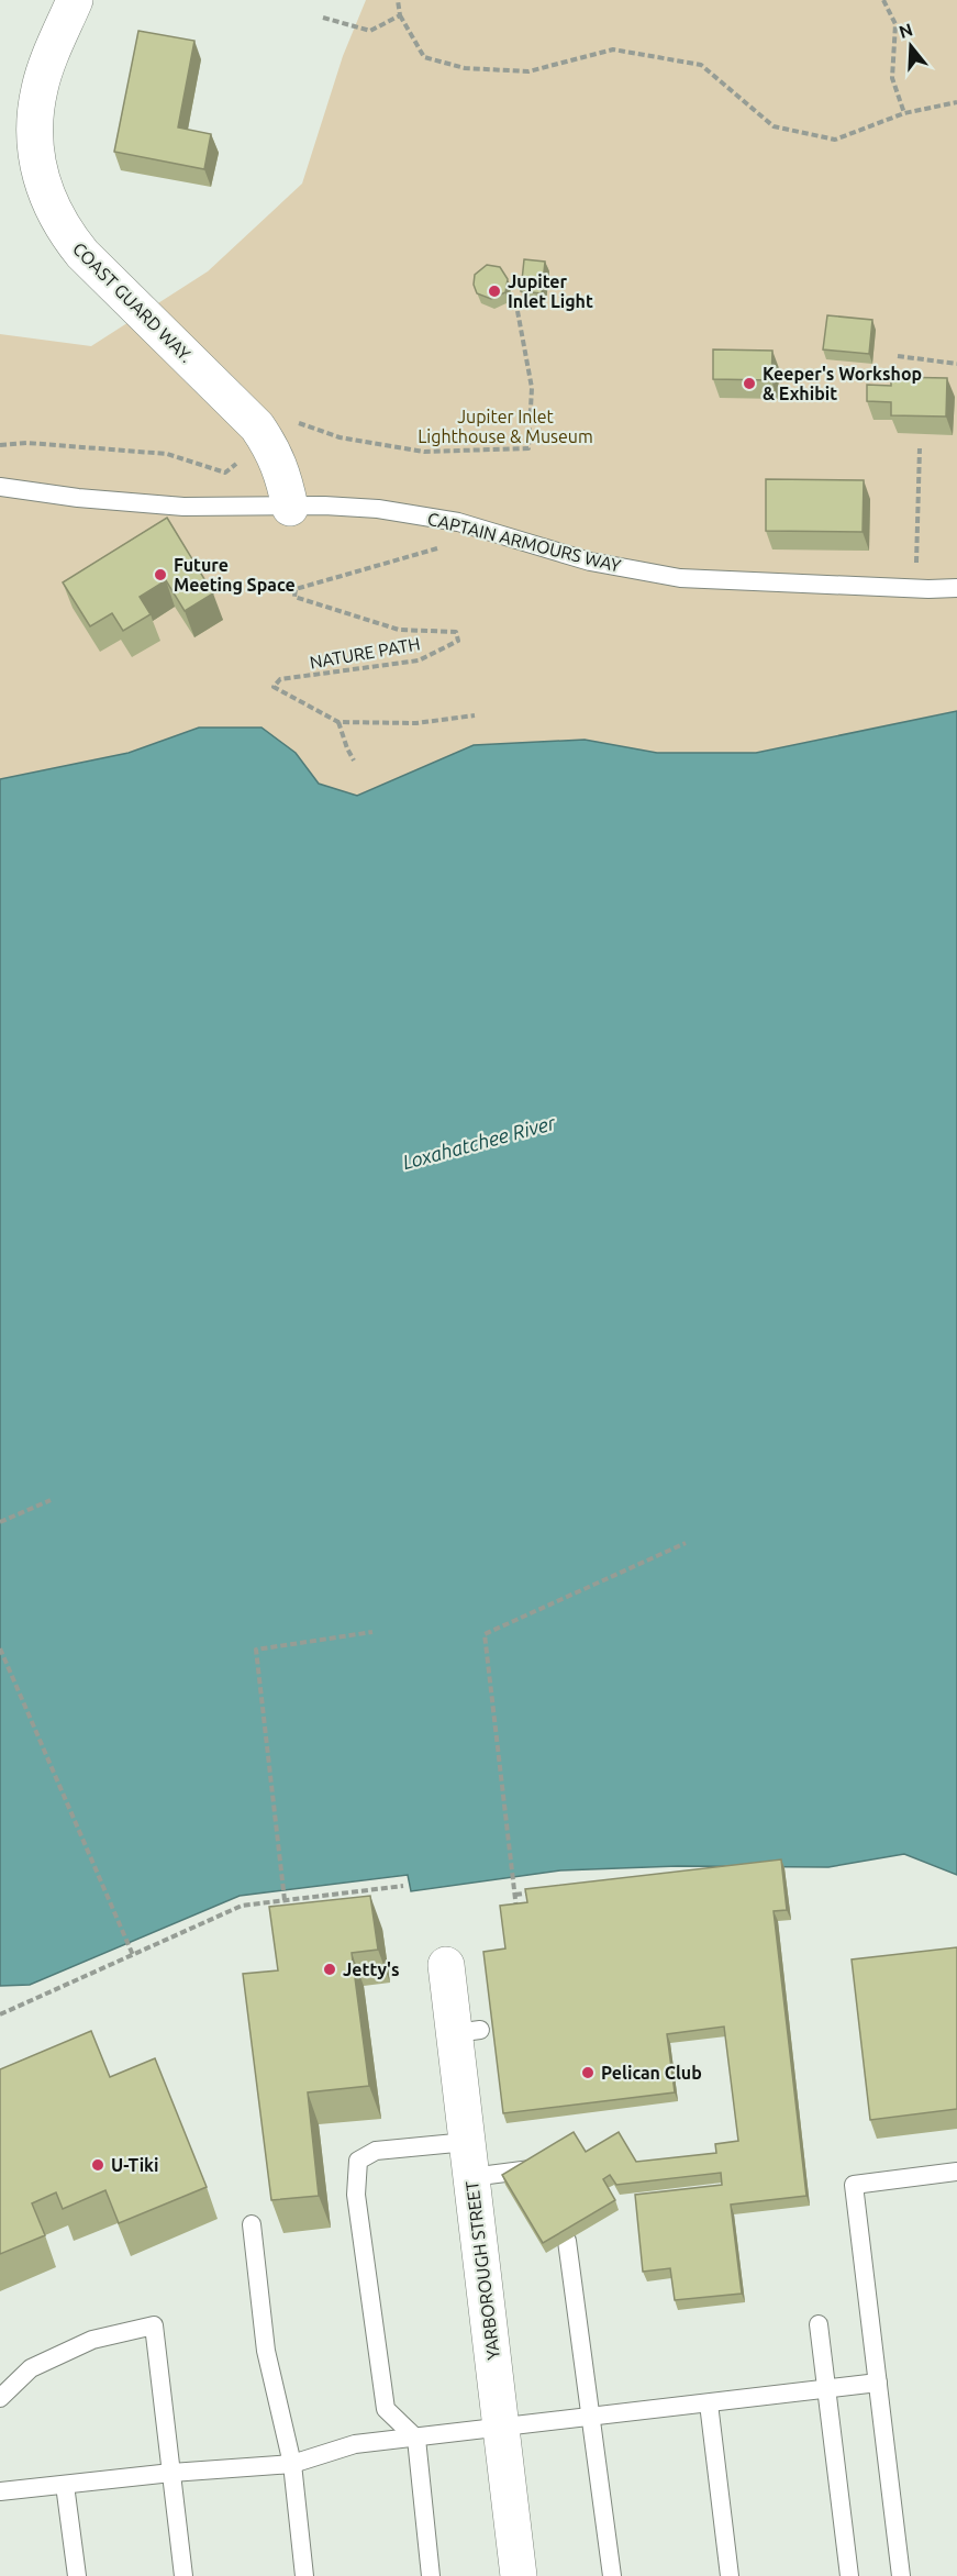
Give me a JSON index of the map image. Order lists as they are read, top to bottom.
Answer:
{
  "streets": {
    "street": ["COAST GUARD WAY.", "YARBOROUGH STREET"],
    "lane": ["CAPTAIN ARMOURS WAY"],
    "path": ["NATURE PATH"]
  },
  "crossings": [
    ["COAST GUARD WAY.", "CAPTAIN ARMOURS WAY"],
    ["CAPTAIN ARMOURS WAY", "NATURE PATH"]
  ],
  "water": ["Loxahatchee River"],
  "parks": ["Jupiter Inlet Lighthouse & Museum"],
  "places": [
    "Jupiter Inlet Light",
    "Keeper's Workshop & Exhibit",
    "Future Meeting Space",
    "Jetty's",
    "Pelican Club",
    "U-Tiki"
  ],
  "north": "top"
}
